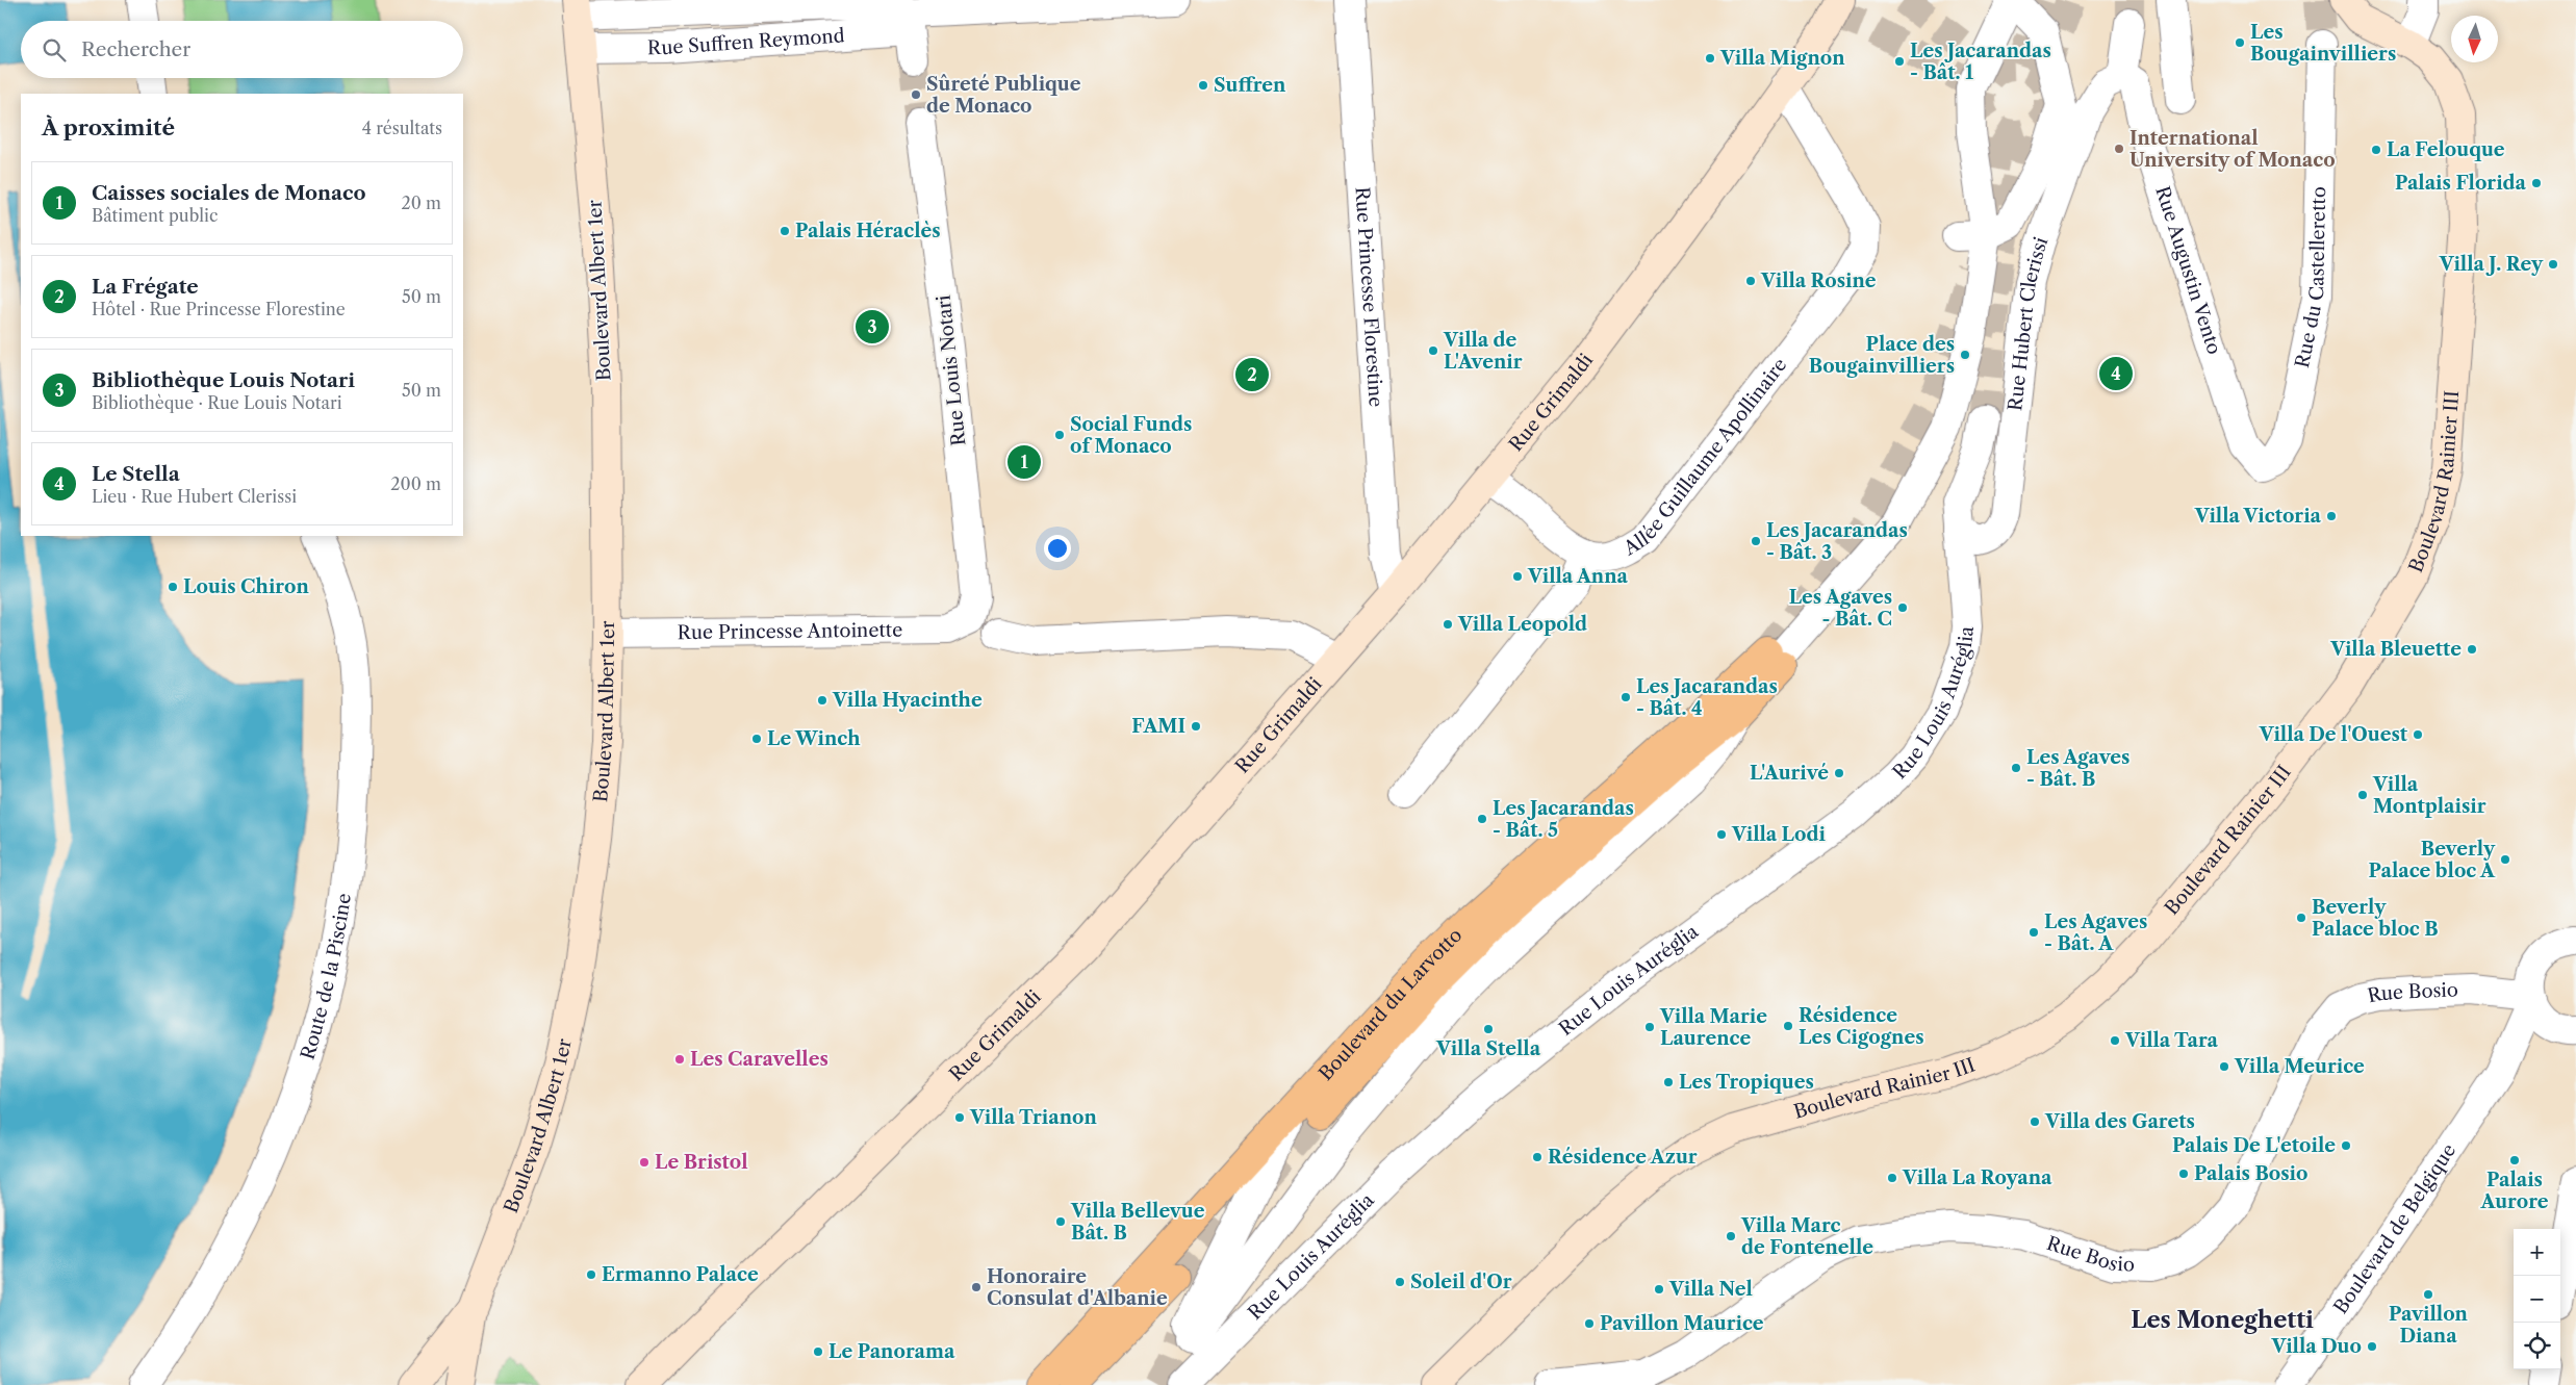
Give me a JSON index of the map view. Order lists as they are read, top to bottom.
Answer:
{
  "streets": {
    "main road": [
      "Boulevard Albert 1er",
      "Rue Grimaldi",
      "Boulevard Rainier III",
      "Boulevard du Larvotto"
    ],
    "street": [
      "Rue Suffren Reymond",
      "Rue Augustin Vento",
      "Rue du Castelleretto",
      "Rue Princesse Florestine",
      "Rue Hubert Clerissi",
      "Rue Louis Notari",
      "Allée Guillaume Apollinaire",
      "Rue Princesse Antoinette",
      "Rue Louis Auréglia",
      "Route de la Piscine",
      "Rue Bosio",
      "Boulevard de Belgique"
    ]
  },
  "crossings": [
    ["Rue Suffren Reymond", "Boulevard Albert 1er"],
    ["Rue Augustin Vento", "Rue du Castelleretto"],
    ["Rue Augustin Vento", "Rue Hubert Clerissi"],
    ["Boulevard Albert 1er", "Rue Princesse Antoinette"],
    ["Rue Princesse Florestine", "Rue Grimaldi"],
    ["Rue Hubert Clerissi", "Rue Louis Auréglia"],
    ["Rue Louis Notari", "Rue Princesse Antoinette"],
    ["Rue Grimaldi", "Allée Guillaume Apollinaire"],
    ["Rue Bosio", "Boulevard de Belgique"]
  ],
  "districts": ["Les Moneghetti"],
  "places": [
    "Les Bougainvilliers",
    "Villa Mignon",
    "Les Jacarandas - Bât. 1",
    "Suffren",
    "Sûreté Publique de Monaco",
    "International University of Monaco",
    "La Felouque",
    "Palais Florida",
    "Palais Héraclès",
    "Villa J. Rey",
    "Villa Rosine",
    "Villa de L'Avenir",
    "Place des Bougainvilliers",
    "Social Funds of Monaco",
    "Villa Victoria",
    "Les Jacarandas - Bât. 3",
    "Villa Anna",
    "Louis Chiron",
    "Les Agaves - Bât. C",
    "Villa Leopold",
    "Villa Bleuette",
    "Les Jacarandas - Bât. 4",
    "Villa Hyacinthe",
    "FAMI",
    "Villa De l'Ouest",
    "Le Winch",
    "Les Agaves - Bât. B",
    "L'Aurivé",
    "Villa Montplaisir",
    "Les Jacarandas - Bât. 5",
    "Villa Lodi",
    "Beverly Palace bloc A",
    "Beverly Palace bloc B",
    "Les Agaves - Bât. A",
    "Résidence Les Cigognes",
    "Villa Marie Laurence",
    "Villa Stella",
    "Villa Tara",
    "Les Caravelles",
    "Villa Meurice",
    "Les Tropiques",
    "Villa Trianon",
    "Villa des Garets",
    "Palais De L'etoile",
    "Résidence Azur",
    "Palais Aurore",
    "Le Bristol",
    "Palais Bosio",
    "Villa La Royana",
    "Villa Bellevue Bât. B",
    "Villa Marc de Fontenelle",
    "Ermanno Palace",
    "Soleil d'Or",
    "Honoraire Consulat d'Albanie",
    "Villa Nel",
    "Pavillon Diana",
    "Pavillon Maurice",
    "Villa Duo",
    "Le Panorama"
  ],
  "north": "bottom",
  "page": {
    "search": "Rechercher",
    "heading": ["À proximité", "4 résultats"],
    "list": [
      {
        "mark": "1",
        "name": "Caisses sociales de Monaco",
        "note": "Bâtiment public",
        "value": "20 m"
      },
      {
        "mark": "2",
        "name": "La Frégate",
        "note": "Hôtel · Rue Princesse Florestine",
        "value": "50 m"
      },
      {
        "mark": "3",
        "name": "Bibliothèque Louis Notari",
        "note": "Bibliothèque · Rue Louis Notari",
        "value": "50 m"
      },
      {
        "mark": "4",
        "name": "Le Stella",
        "note": "Lieu · Rue Hubert Clerissi",
        "value": "200 m"
      }
    ],
    "pins": [
      "3",
      "4",
      "2",
      "1"
    ],
    "map_buttons": ["+", "−"]
  }
}
